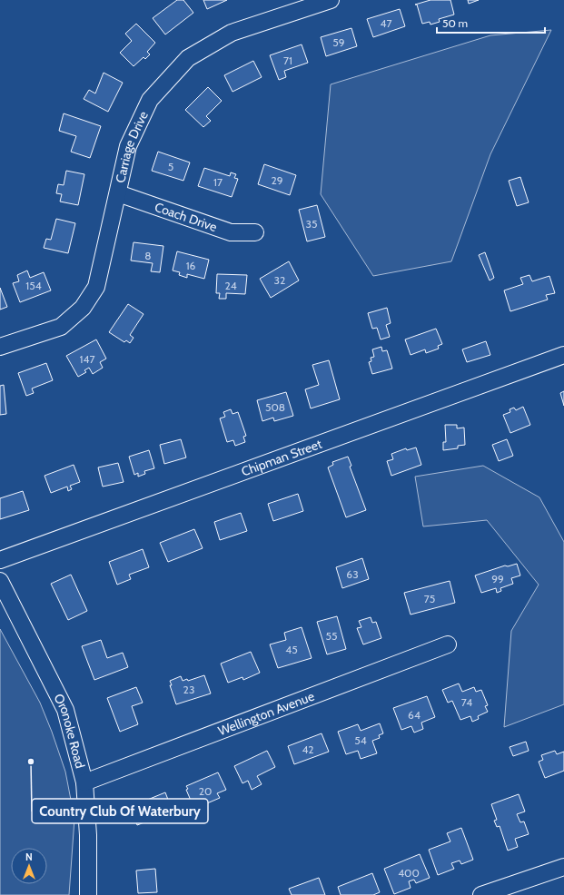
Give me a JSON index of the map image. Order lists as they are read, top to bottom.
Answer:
{
  "streets": {
    "street": [
      "Carriage Drive",
      "Coach Drive",
      "Chipman Street",
      "Wellington Avenue",
      "Oronoke Road"
    ]
  },
  "crossings": [
    ["Carriage Drive", "Coach Drive"],
    ["Wellington Avenue", "Oronoke Road"]
  ],
  "places": ["Country Club Of Waterbury"],
  "house_numbers": [
    "47",
    "59",
    "71",
    "5",
    "29",
    "17",
    "35",
    "8",
    "16",
    "32",
    "154",
    "24",
    "147",
    "508",
    "63",
    "99",
    "75",
    "55",
    "45",
    "23",
    "74",
    "64",
    "54",
    "42",
    "20",
    "400"
  ],
  "scale_bar": "50 m",
  "north": "top"
}
